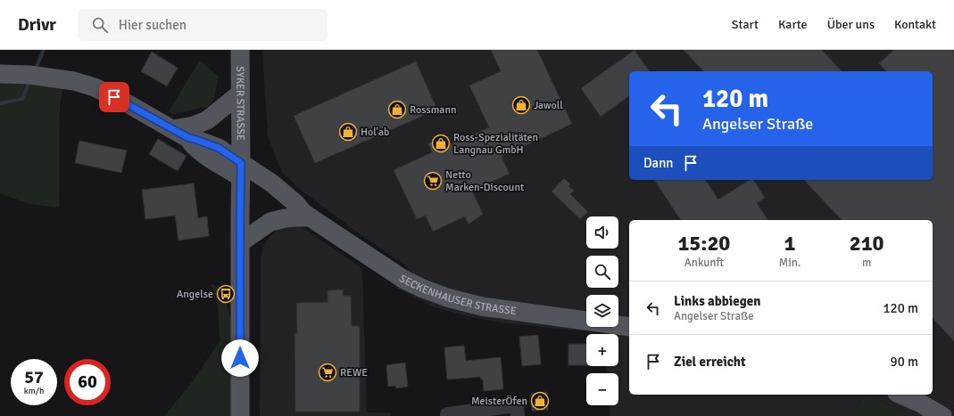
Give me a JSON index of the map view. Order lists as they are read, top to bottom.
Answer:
{
  "streets": {
    "main road": ["SYKER STRASSE", "SECKENHAUSER STRASSE"]
  },
  "crossings": [
    ["SYKER STRASSE", "SECKENHAUSER STRASSE"]
  ],
  "places": {
    "shop": [
      "Jawoll",
      "Rossmann",
      "Hol'ab",
      "Ross-Spezialitäten Langnau GmbH",
      "MeisterÖfen"
    ],
    "supermarket": ["Netto Marken-Discount", "REWE"],
    "bus stop": ["Angelse"]
  },
  "page": {
    "header": "Drivr",
    "search": "Hier suchen",
    "nav": [
      "Start",
      "Karte",
      "Über uns",
      "Kontakt"
    ],
    "turn": ["120 m", "Angelser Straße"],
    "then": "Dann",
    "map_buttons": ["+", "−"],
    "eta": [
      "15:20",
      "Ankunft",
      "1",
      "Min.",
      "210",
      "m"
    ],
    "list": [
      {
        "name": "Links abbiegen",
        "note": "Angelser Straße",
        "value": "120 m"
      },
      {
        "name": "Ziel erreicht",
        "value": "90 m"
      }
    ],
    "speed": "57 km/h",
    "limit": "60"
  }
}
